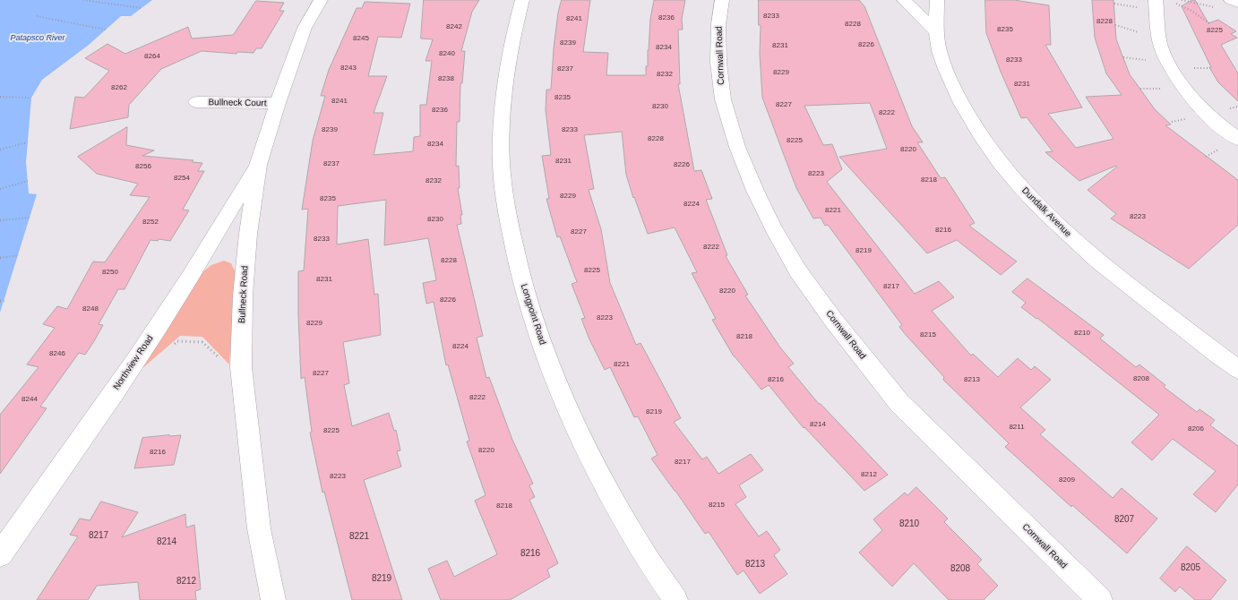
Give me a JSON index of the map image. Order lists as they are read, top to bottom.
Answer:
{
  "streets": {
    "street": [
      "Cornwall Road",
      "Bullneck Court",
      "Dundalk Avenue",
      "Bullneck Road",
      "Longpoint Road",
      "Northview Road"
    ]
  },
  "crossings": [
    ["Bullneck Court", "Bullneck Road"],
    ["Bullneck Road", "Northview Road"]
  ],
  "water": ["Patapsco River"],
  "house_numbers": [
    "8233",
    "8236",
    "8241",
    "8228",
    "8228",
    "8242",
    "8235",
    "8225",
    "8245",
    "8239",
    "8226",
    "8231",
    "8234",
    "8240",
    "8264",
    "8233",
    "8243",
    "8237",
    "8229",
    "8232",
    "8238",
    "8231",
    "8262",
    "8235",
    "8241",
    "8227",
    "8230",
    "8236",
    "8222",
    "8239",
    "8233",
    "8228",
    "8225",
    "8234",
    "8220",
    "8231",
    "8237",
    "8226",
    "8256",
    "8223",
    "8254",
    "8218",
    "8232",
    "8229",
    "8235",
    "8224",
    "8221",
    "8223",
    "8230",
    "8252",
    "8216",
    "8227",
    "8233",
    "8222",
    "8219",
    "8228",
    "8225",
    "8250",
    "8231",
    "8217",
    "8220",
    "8226",
    "8248",
    "8223",
    "8229",
    "8210",
    "8215",
    "8218",
    "8224",
    "8246",
    "8221",
    "8227",
    "8208",
    "8216",
    "8213",
    "8222",
    "8244",
    "8219",
    "8214",
    "8211",
    "8206",
    "8225",
    "8220",
    "8216",
    "8217",
    "8212",
    "8223",
    "8209",
    "8215",
    "8218",
    "8207",
    "8210",
    "8217",
    "8221",
    "8214",
    "8216",
    "8213",
    "8205",
    "8208",
    "8219",
    "8212"
  ]
}
